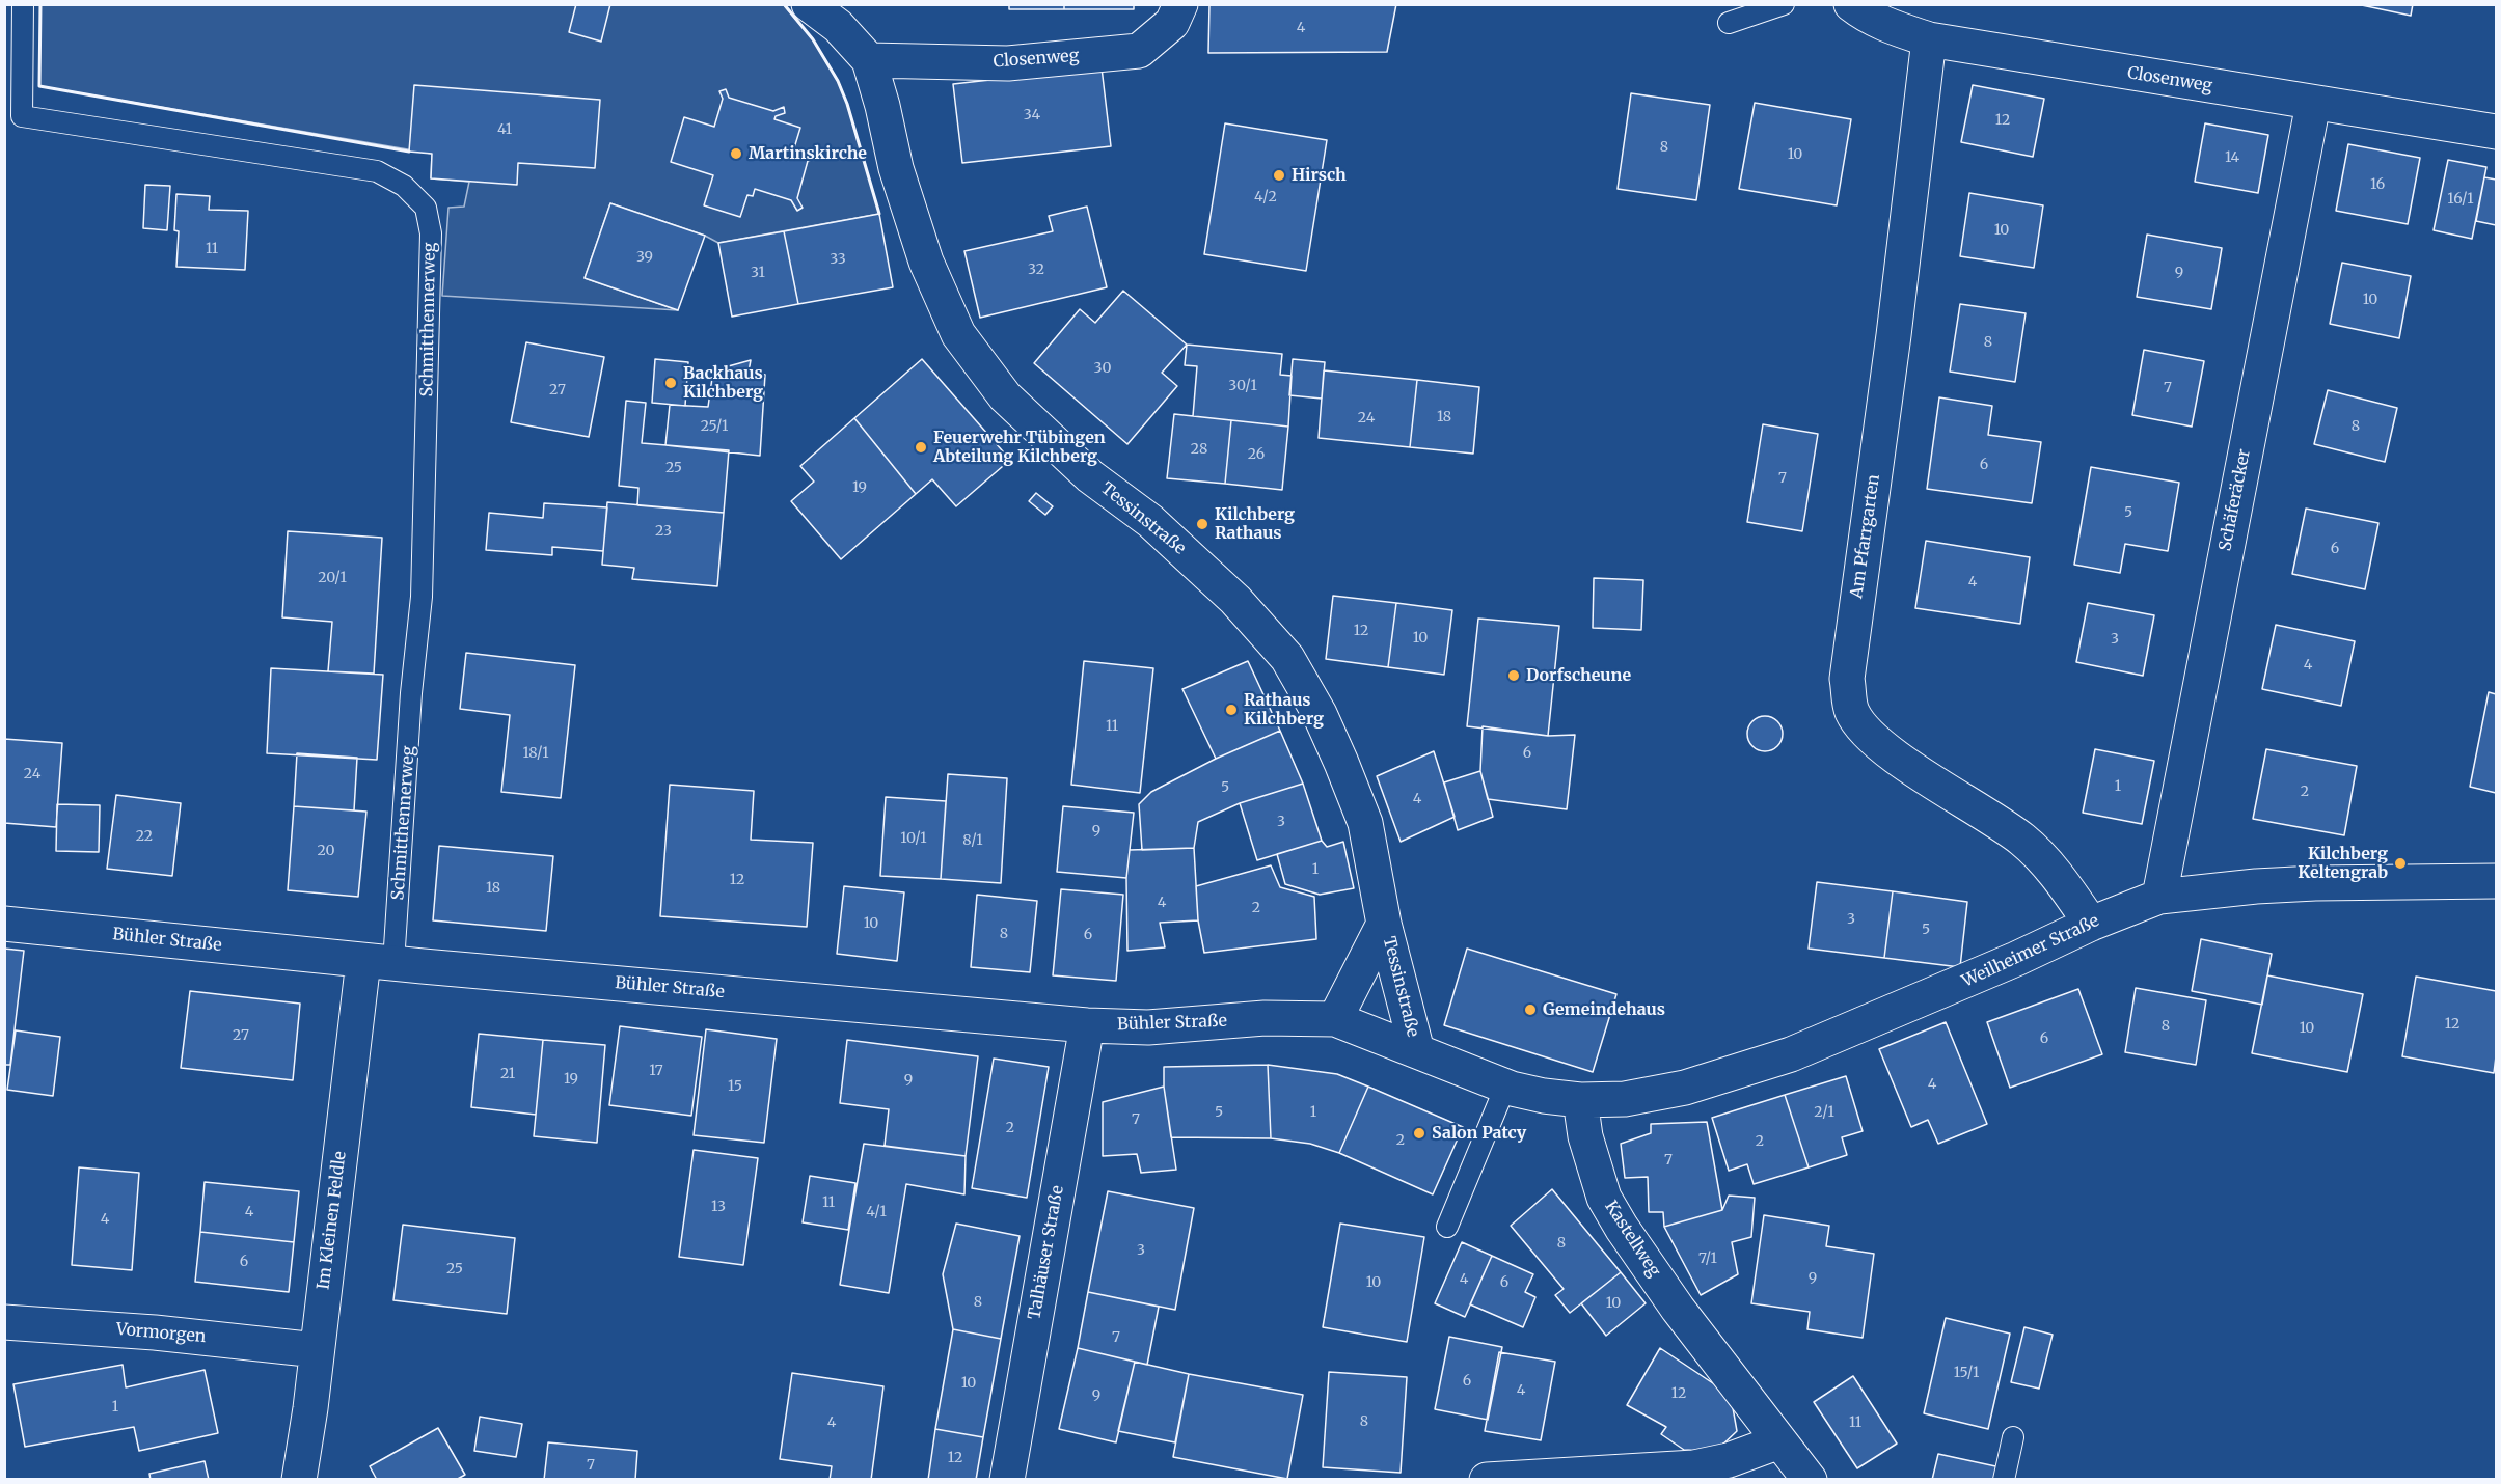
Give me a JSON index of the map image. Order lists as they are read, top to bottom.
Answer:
{
  "streets": {
    "street": [
      "Closenweg",
      "Schäferäcker",
      "Tessinstraße",
      "Am Pfarrgarten",
      "Bühler Straße",
      "Weilheimer Straße",
      "Im Kleinen Feldle",
      "Kastellweg",
      "Talhäuser Straße",
      "Vormorgen"
    ],
    "lane": ["Schmitthennerweg"]
  },
  "crossings": [
    ["Closenweg", "Schäferäcker"],
    ["Closenweg", "Tessinstraße"],
    ["Closenweg", "Am Pfarrgarten"],
    ["Schmitthennerweg", "Bühler Straße"],
    ["Schmitthennerweg", "Im Kleinen Feldle"],
    ["Schäferäcker", "Weilheimer Straße"],
    ["Tessinstraße", "Bühler Straße"],
    ["Am Pfarrgarten", "Weilheimer Straße"],
    ["Bühler Straße", "Im Kleinen Feldle"],
    ["Bühler Straße", "Talhäuser Straße"],
    ["Weilheimer Straße", "Kastellweg"],
    ["Im Kleinen Feldle", "Vormorgen"]
  ],
  "places": [
    "Martinskirche",
    "Hirsch",
    "Backhaus Kilchberg",
    "Feuerwehr Tübingen Abteilung Kilchberg",
    "Kilchberg Rathaus",
    "Dorfscheune",
    "Rathaus Kilchberg",
    "Kilchberg Keltengrab",
    "Gemeindehaus",
    "Salon Patcy"
  ],
  "house_numbers": [
    "4",
    "34",
    "12",
    "41",
    "8",
    "10",
    "14",
    "16",
    "4/2",
    "16/1",
    "10",
    "11",
    "39",
    "33",
    "32",
    "31",
    "9",
    "10",
    "8",
    "30",
    "30/1",
    "7",
    "27",
    "18",
    "24",
    "25/1",
    "8",
    "28",
    "26",
    "6",
    "25",
    "7",
    "19",
    "5",
    "23",
    "6",
    "20/1",
    "4",
    "12",
    "10",
    "3",
    "4",
    "11",
    "18/1",
    "6",
    "24",
    "1",
    "5",
    "2",
    "4",
    "3",
    "9",
    "22",
    "10/1",
    "8/1",
    "20",
    "1",
    "12",
    "18",
    "4",
    "2",
    "3",
    "10",
    "5",
    "8",
    "6",
    "12",
    "8",
    "10",
    "27",
    "6",
    "17",
    "21",
    "19",
    "9",
    "4",
    "15",
    "5",
    "1",
    "2/1",
    "7",
    "2",
    "2",
    "2",
    "7",
    "11",
    "13",
    "4",
    "4/1",
    "4",
    "8",
    "3",
    "7/1",
    "6",
    "25",
    "9",
    "4",
    "10",
    "6",
    "8",
    "10",
    "7",
    "15/1",
    "6",
    "10",
    "4",
    "12",
    "9",
    "1",
    "8",
    "4",
    "11",
    "12",
    "7"
  ]
}
